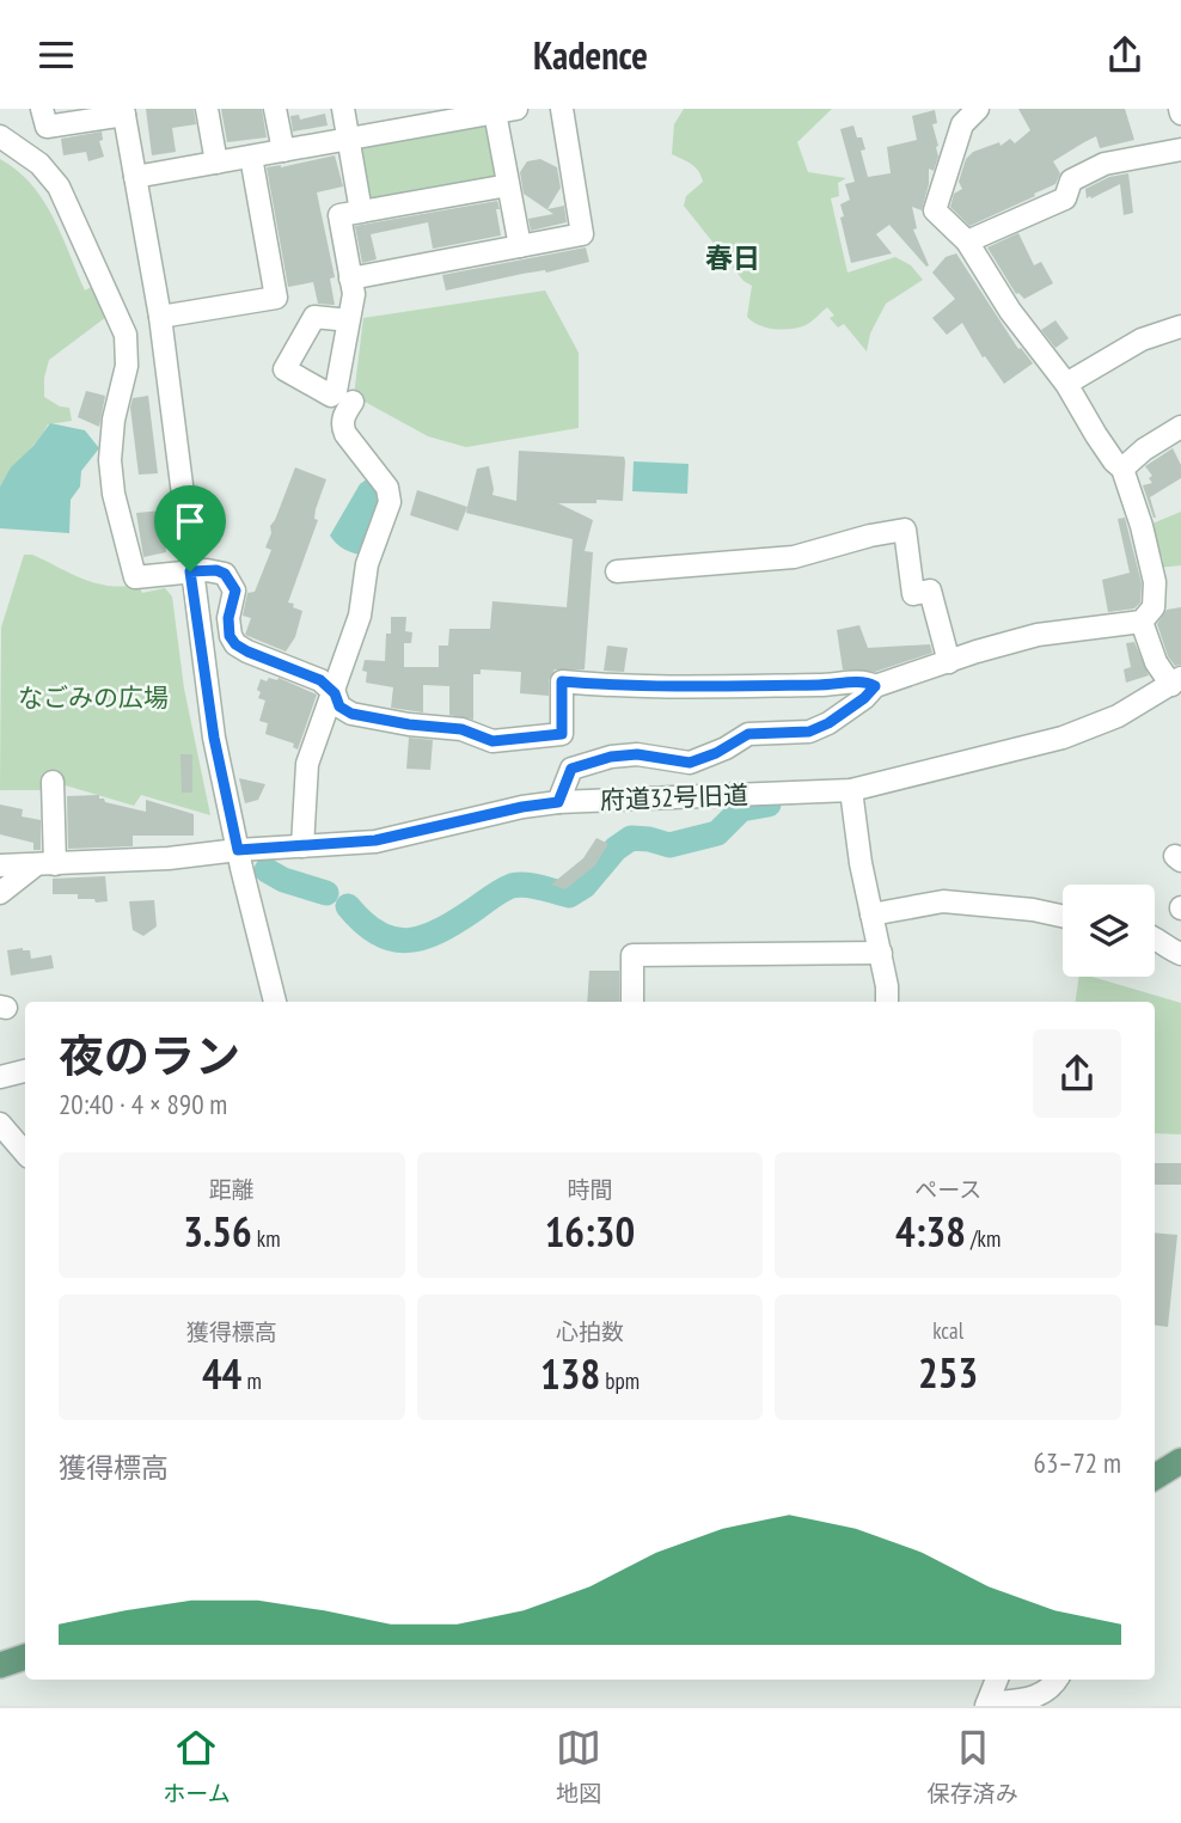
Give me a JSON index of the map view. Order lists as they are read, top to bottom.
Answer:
{
  "streets": {
    "street": ["府道32号旧道"]
  },
  "districts": ["春日"],
  "parks": ["なごみの広場"],
  "page": {
    "header": "Kadence",
    "heading": ["夜のラン", "20:40 · 4 × 890 m"],
    "stats": [
      ["距離", "3.56 km"],
      ["時間", "16:30"],
      ["ペース", "4:38 /km"],
      ["獲得標高", "44 m"],
      ["心拍数", "138 bpm"],
      ["kcal", "253"]
    ],
    "chart": ["獲得標高", "63–72 m"],
    "tabs": ["ホーム", "地図", "保存済み"]
  }
}
